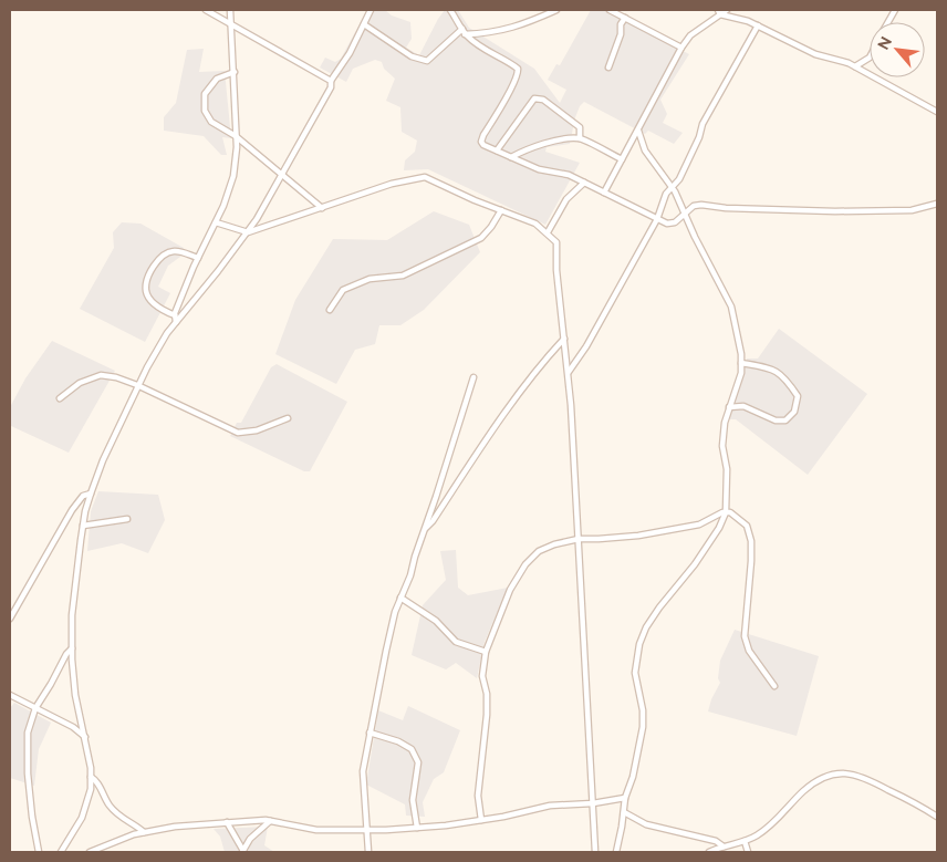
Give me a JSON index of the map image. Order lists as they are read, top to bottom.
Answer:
{
  "north": "top left"
}
